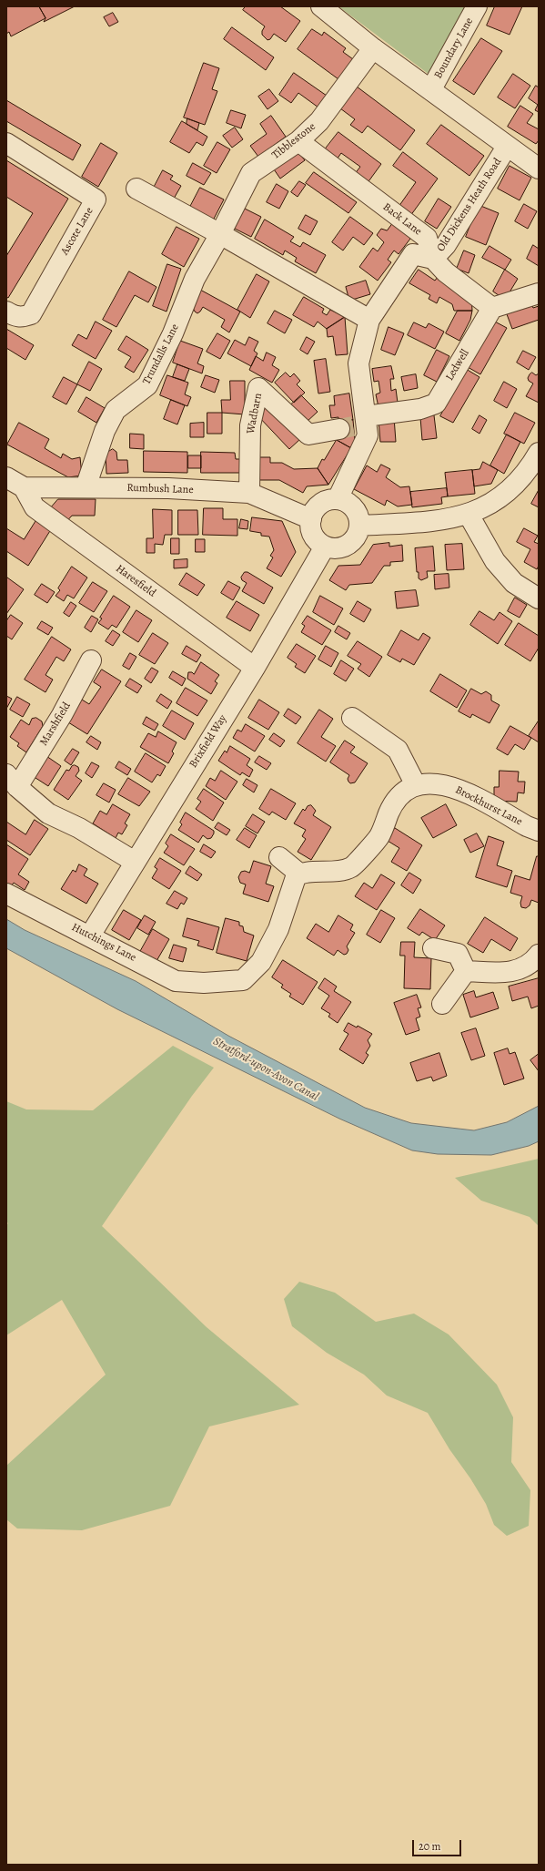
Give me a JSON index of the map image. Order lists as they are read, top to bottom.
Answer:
{
  "streets": {
    "street": [
      "Boundary Lane",
      "Tibblestone",
      "Old Dickens Heath Road",
      "Back Lane",
      "Ascote Lane",
      "Trundalls Lane",
      "Ledwell",
      "Wadbarn",
      "Rumbush Lane",
      "Haresfield",
      "Marshfield",
      "Brixfield Way",
      "Brockhurst Lane",
      "Hutchings Lane"
    ]
  },
  "crossings": [
    ["Boundary Lane", "Old Dickens Heath Road"],
    ["Tibblestone", "Old Dickens Heath Road"],
    ["Tibblestone", "Back Lane"],
    ["Tibblestone", "Trundalls Lane"],
    ["Old Dickens Heath Road", "Back Lane"],
    ["Old Dickens Heath Road", "Ledwell"],
    ["Old Dickens Heath Road", "Wadbarn"],
    ["Old Dickens Heath Road", "Rumbush Lane"],
    ["Old Dickens Heath Road", "Brixfield Way"],
    ["Back Lane", "Ledwell"],
    ["Trundalls Lane", "Rumbush Lane"],
    ["Ledwell", "Wadbarn"],
    ["Wadbarn", "Rumbush Lane"],
    ["Rumbush Lane", "Haresfield"],
    ["Rumbush Lane", "Brixfield Way"],
    ["Haresfield", "Brixfield Way"],
    ["Marshfield", "Brixfield Way"],
    ["Brixfield Way", "Hutchings Lane"],
    ["Brockhurst Lane", "Hutchings Lane"]
  ],
  "water": ["Stratford-upon-Avon Canal"],
  "scale_bar": "20 m"
}
